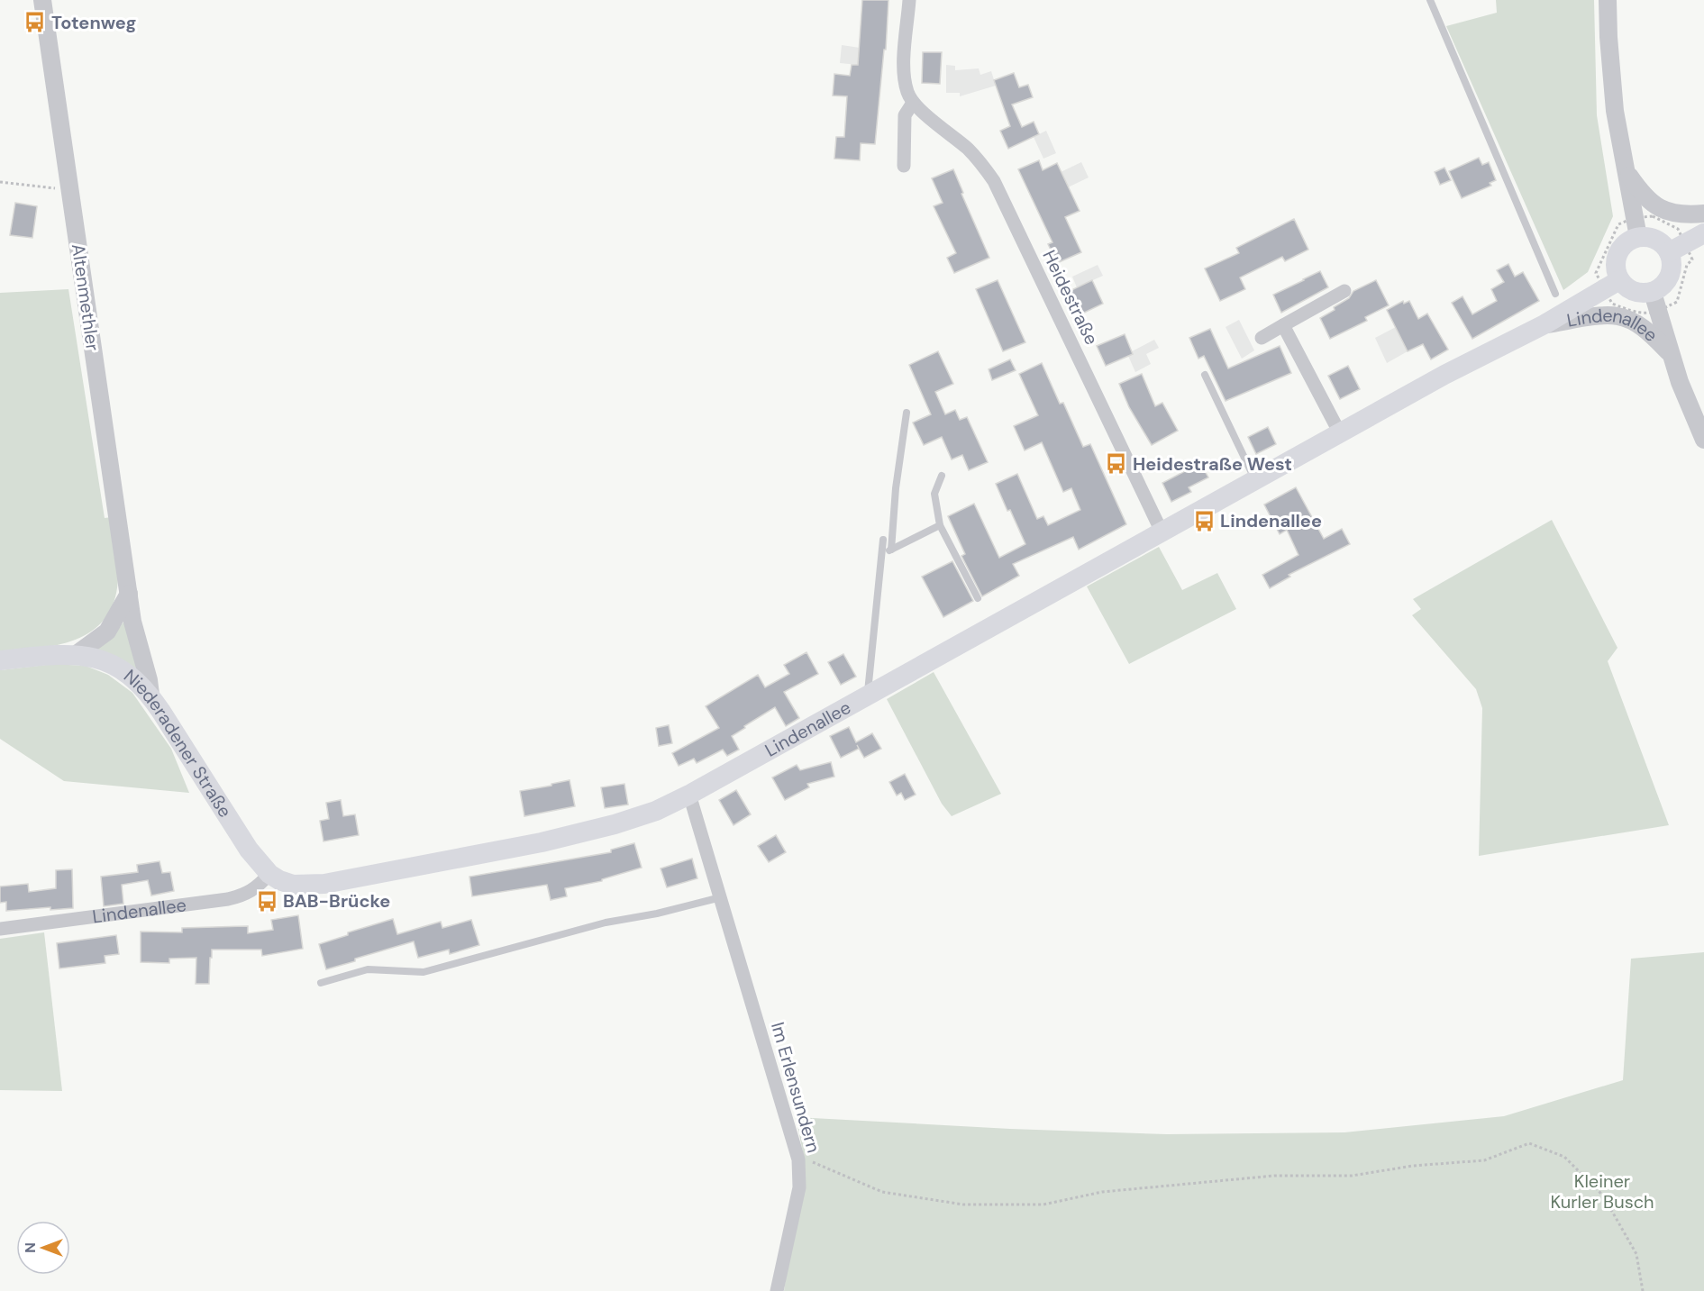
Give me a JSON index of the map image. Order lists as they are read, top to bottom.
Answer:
{
  "streets": {
    "main road": ["Lindenallee", "Niederadener Straße"],
    "street": ["Altenmethler", "Heidestraße", "Im Erlensundern"]
  },
  "crossings": [
    ["Altenmethler", "Niederadener Straße"],
    ["Heidestraße", "Lindenallee"],
    ["Lindenallee", "Niederadener Straße"],
    ["Lindenallee", "Im Erlensundern"]
  ],
  "parks": ["Kleiner Kurler Busch"],
  "places": {
    "bus stop": [
      "Totenweg",
      "Heidestraße West",
      "Lindenallee",
      "BAB-Brücke"
    ]
  },
  "north": "left"
}
